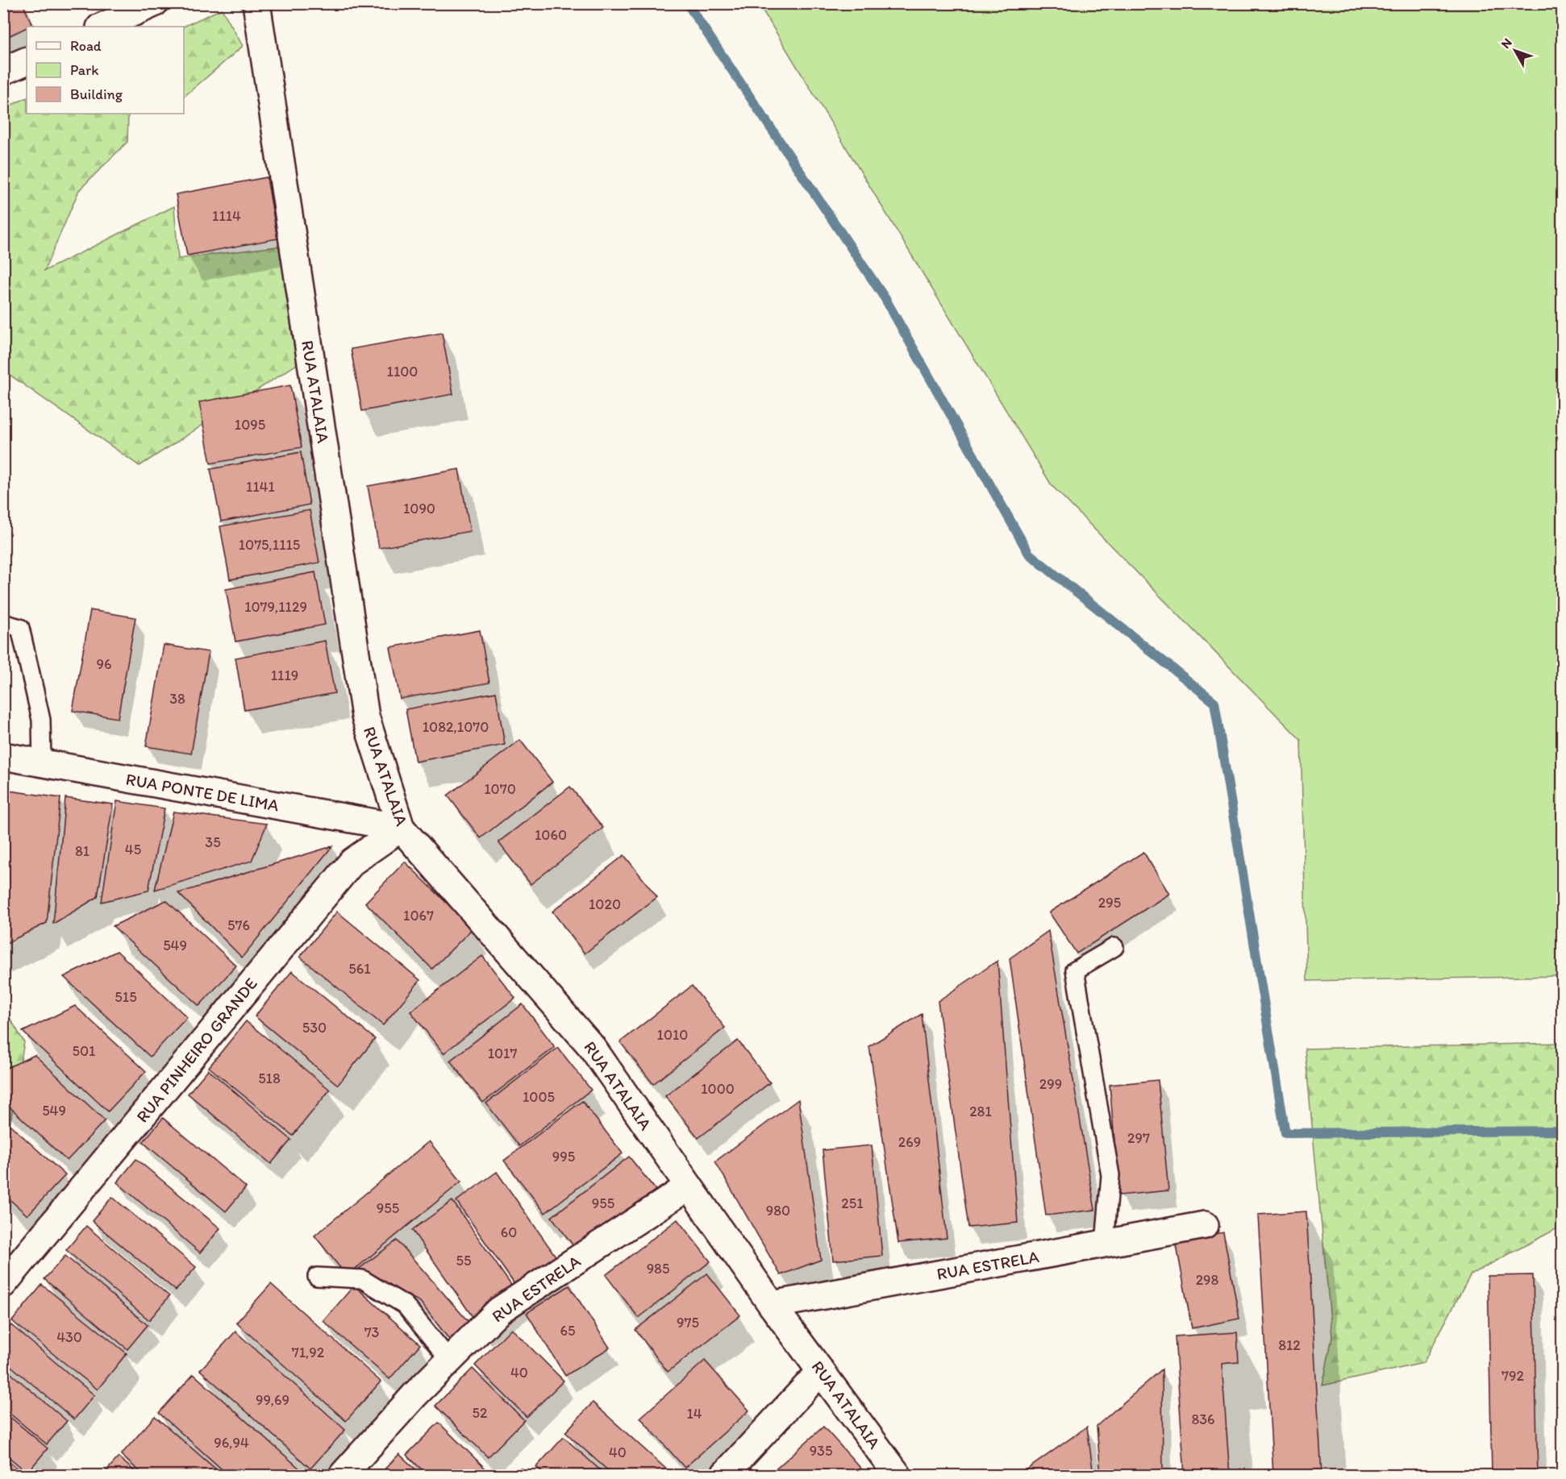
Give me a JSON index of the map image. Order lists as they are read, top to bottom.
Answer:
{
  "streets": {
    "street": [
      "RUA ATALAIA",
      "RUA PONTE DE LIMA",
      "RUA PINHEIRO GRANDE",
      "RUA ESTRELA"
    ]
  },
  "crossings": [
    ["RUA ATALAIA", "RUA PONTE DE LIMA"],
    ["RUA ATALAIA", "RUA PINHEIRO GRANDE"],
    ["RUA ATALAIA", "RUA ESTRELA"],
    ["RUA PONTE DE LIMA", "RUA PINHEIRO GRANDE"]
  ],
  "house_numbers": [
    "1114",
    "1100",
    "1095",
    "1141",
    "1090",
    "1075,1115",
    "1079,1129",
    "96",
    "1119",
    "38",
    "1082,1070",
    "1070",
    "1060",
    "35",
    "45",
    "81",
    "295",
    "1020",
    "1067",
    "576",
    "549",
    "561",
    "515",
    "530",
    "1010",
    "501",
    "1017",
    "518",
    "299",
    "1000",
    "1005",
    "549",
    "281",
    "297",
    "269",
    "995",
    "955",
    "251",
    "955",
    "980",
    "60",
    "55",
    "985",
    "298",
    "975",
    "65",
    "73",
    "430",
    "812",
    "71,92",
    "40",
    "792",
    "99,69",
    "52",
    "14",
    "836",
    "96,94",
    "935",
    "40"
  ],
  "legend": ["Road", "Park", "Building"],
  "north": "top left"
}
